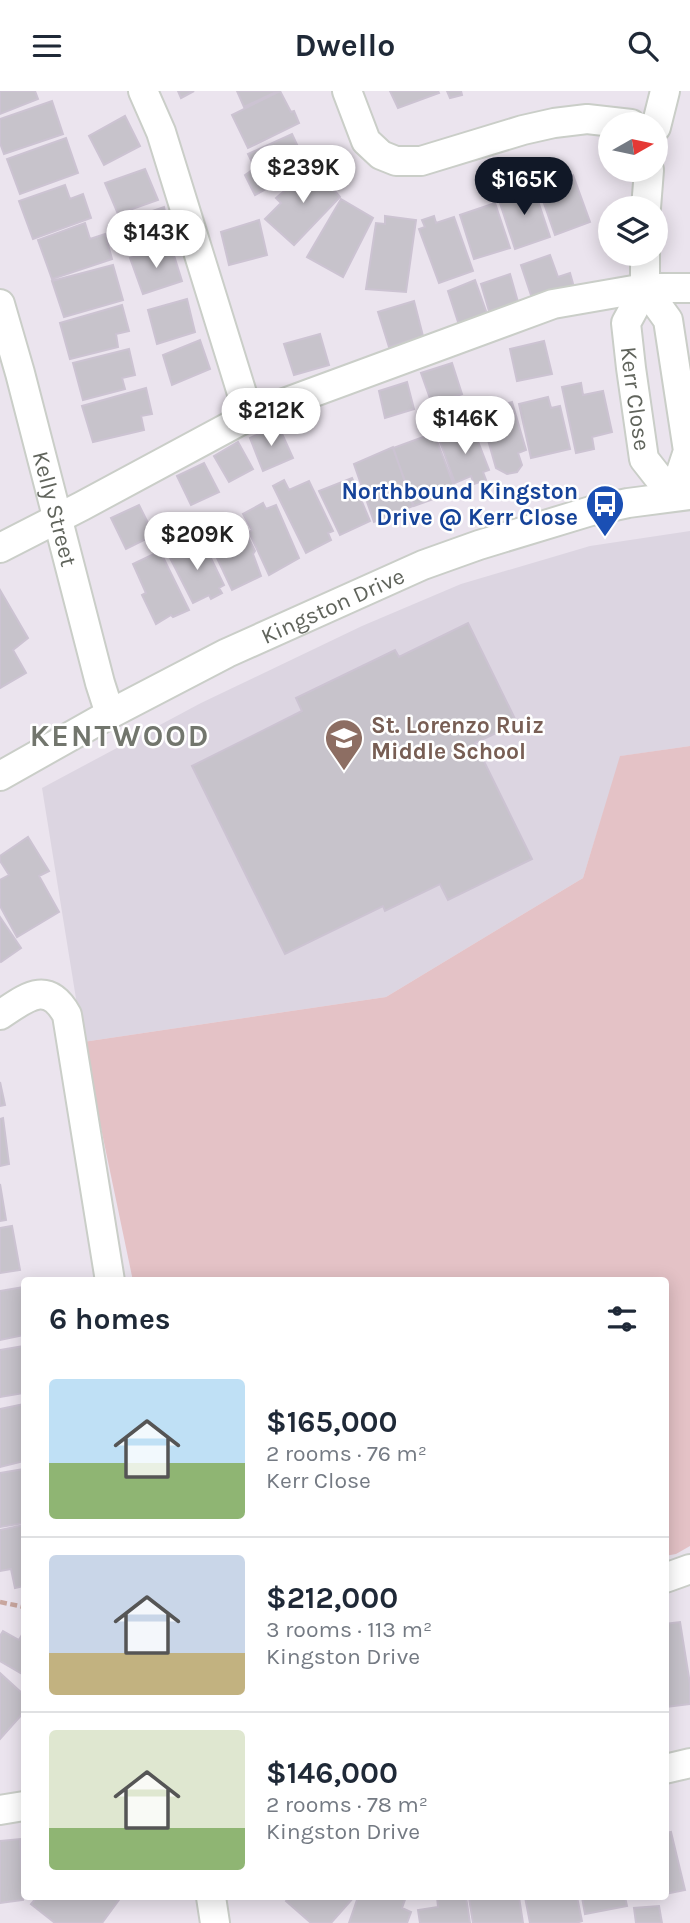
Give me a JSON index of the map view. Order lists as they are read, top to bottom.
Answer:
{
  "streets": {
    "street": ["Kerr Close", "Kelly Street", "Kingston Drive"]
  },
  "crossings": [
    ["Kerr Close", "Kingston Drive"],
    ["Kelly Street", "Kingston Drive"]
  ],
  "districts": ["KENTWOOD"],
  "places": {
    "bus stop": ["Northbound Kingston Drive @ Kerr Close"],
    "school or university": ["St. Lorenzo Ruiz Middle School"]
  },
  "north": "right",
  "page": {
    "header": "Dwello",
    "price": [
      "$239K",
      "$165K",
      "$143K",
      "$212K",
      "$146K",
      "$209K"
    ],
    "heading": "6 homes",
    "list": [
      {
        "name": "$165,000",
        "note": "2 rooms · 76 m² · Kerr Close"
      },
      {
        "name": "$212,000",
        "note": "3 rooms · 113 m² · Kingston Drive"
      },
      {
        "name": "$146,000",
        "note": "2 rooms · 78 m² · Kingston Drive"
      }
    ]
  }
}
